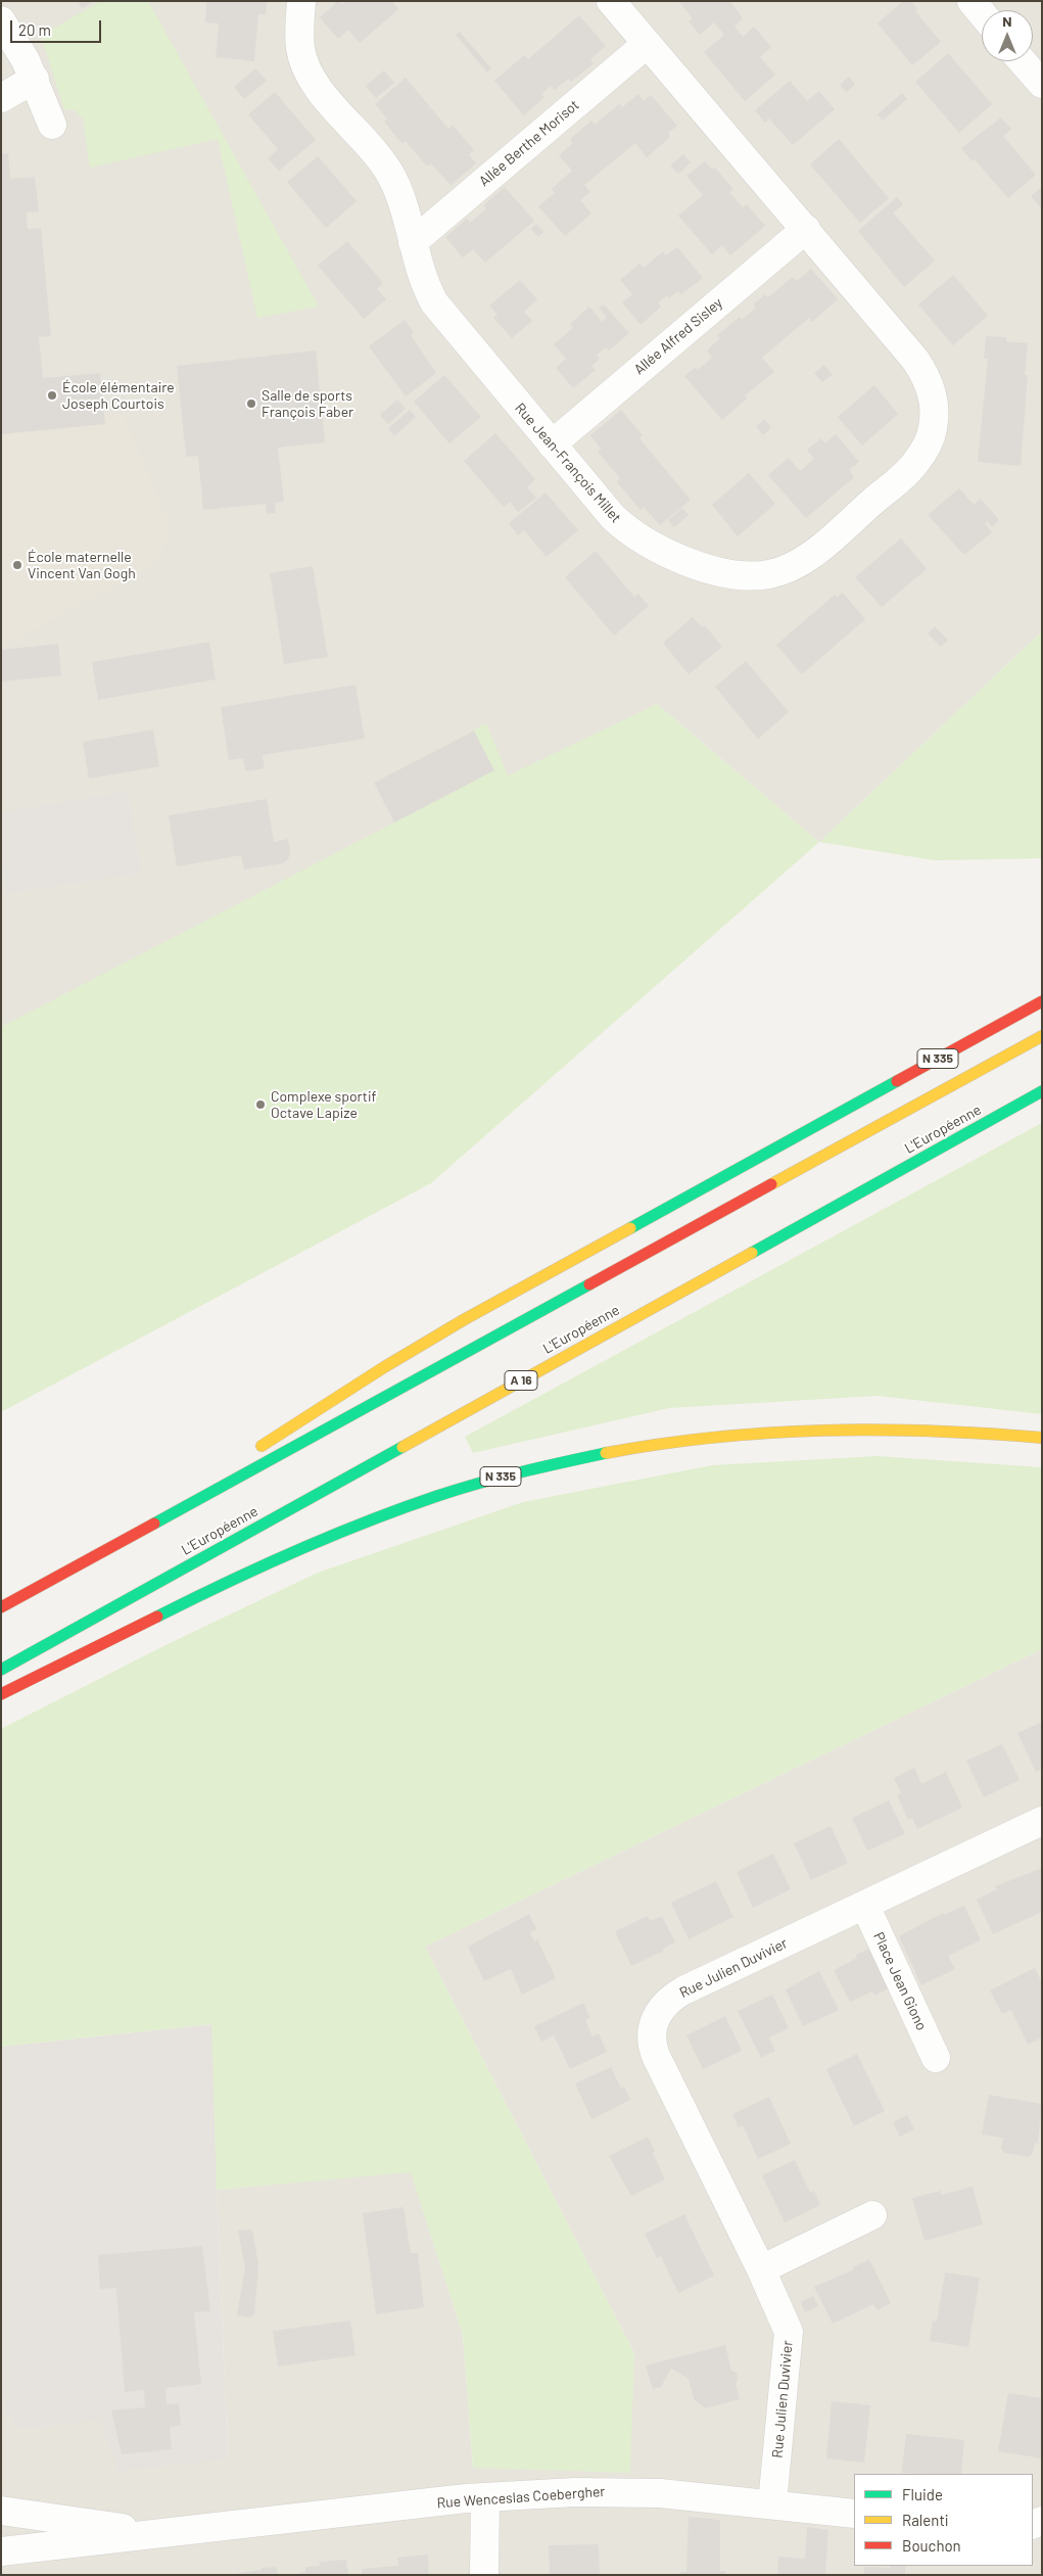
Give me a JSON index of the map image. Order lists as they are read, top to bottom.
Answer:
{
  "streets": {
    "highway": ["N 335", "L'Européenne", "A 16"],
    "street": [
      "Allée Berthe Morisot",
      "Allée Alfred Sisley",
      "Rue Jean-François Millet",
      "Rue Julien Duvivier",
      "Place Jean Giono",
      "Rue Wenceslas Coebergher"
    ]
  },
  "crossings": [
    ["Allée Berthe Morisot", "Rue Jean-François Millet"],
    ["Allée Alfred Sisley", "Rue Jean-François Millet"],
    ["Rue Julien Duvivier", "Place Jean Giono"],
    ["Rue Julien Duvivier", "Rue Wenceslas Coebergher"]
  ],
  "places": [
    "École élémentaire Joseph Courtois",
    "Salle de sports François Faber",
    "École maternelle Vincent Van Gogh",
    "Complexe sportif Octave Lapize"
  ],
  "legend": ["Fluide", "Ralenti", "Bouchon"],
  "scale_bar": "20 m",
  "north": "top"
}
